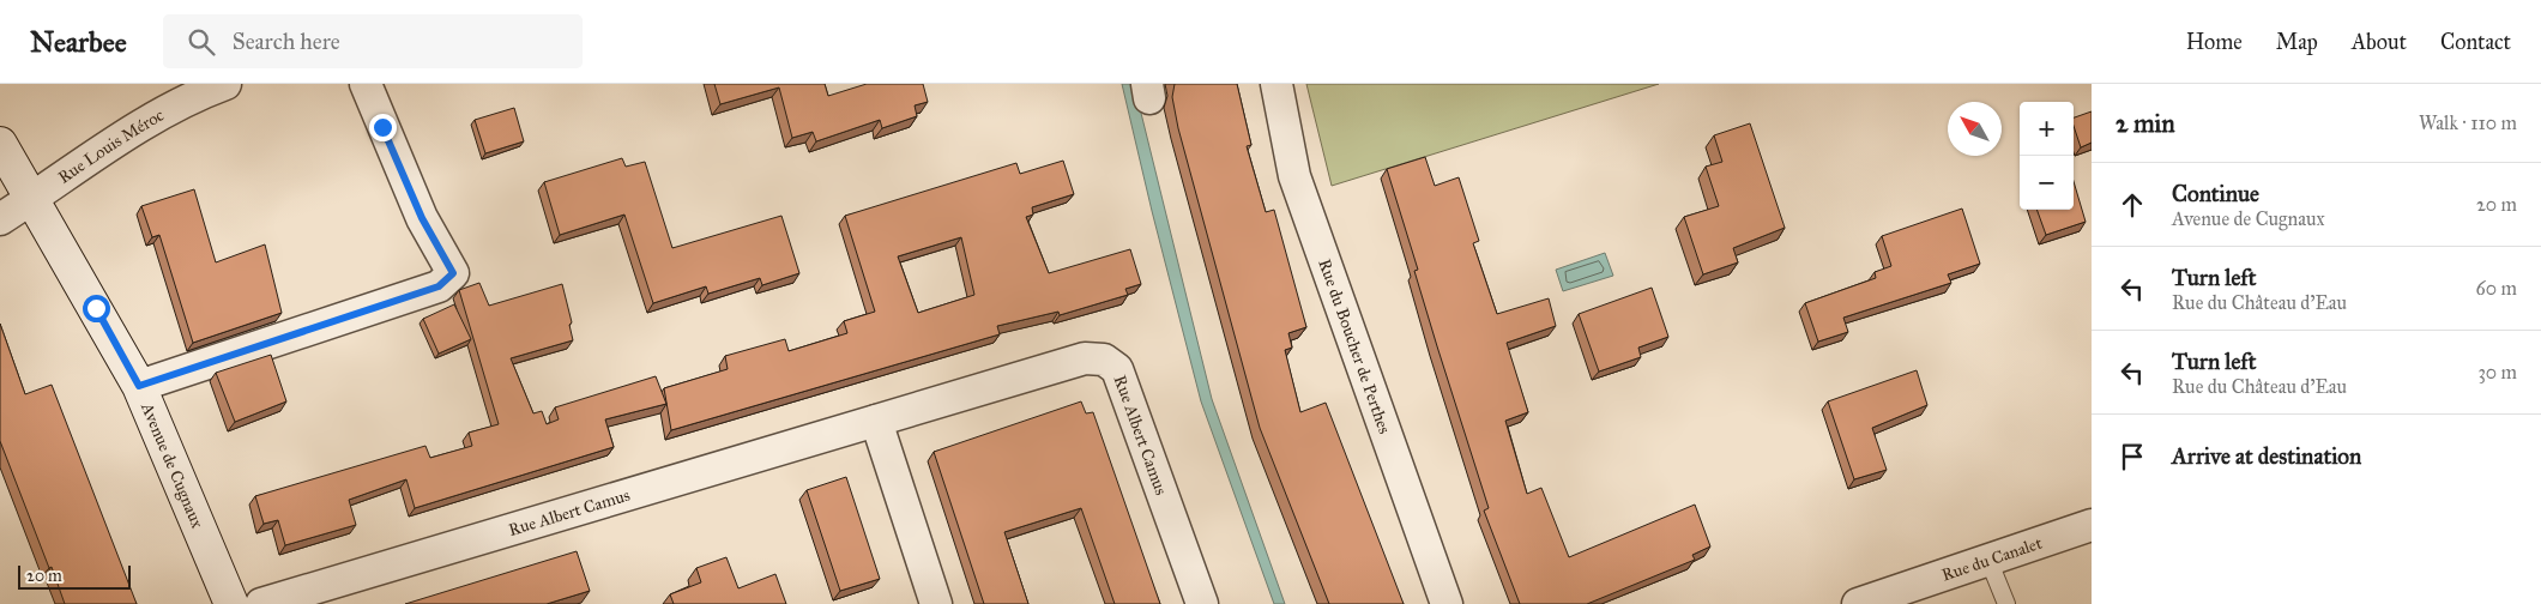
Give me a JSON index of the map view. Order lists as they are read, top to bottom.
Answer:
{
  "streets": {
    "street": [
      "Rue Louis Méroc",
      "Rue du Boucher de Perthes",
      "Rue Albert Camus",
      "Avenue de Cugnaux",
      "Rue du Canalet"
    ]
  },
  "crossings": [
    ["Rue Louis Méroc", "Avenue de Cugnaux"]
  ],
  "scale_bar": "20 m",
  "north": "top left",
  "page": {
    "header": "Nearbee",
    "search": "Search here",
    "nav": [
      "Home",
      "Map",
      "About",
      "Contact"
    ],
    "heading": ["2 min", "Walk · 110 m"],
    "map_buttons": ["+", "−"],
    "list": [
      ["Continue", "Avenue de Cugnaux", "20 m"],
      ["Turn left", "Rue du Château d'Eau", "60 m"],
      ["Turn left", "Rue du Château d'Eau", "30 m"],
      "Arrive at destination"
    ],
    "scale": "20 m"
  }
}
